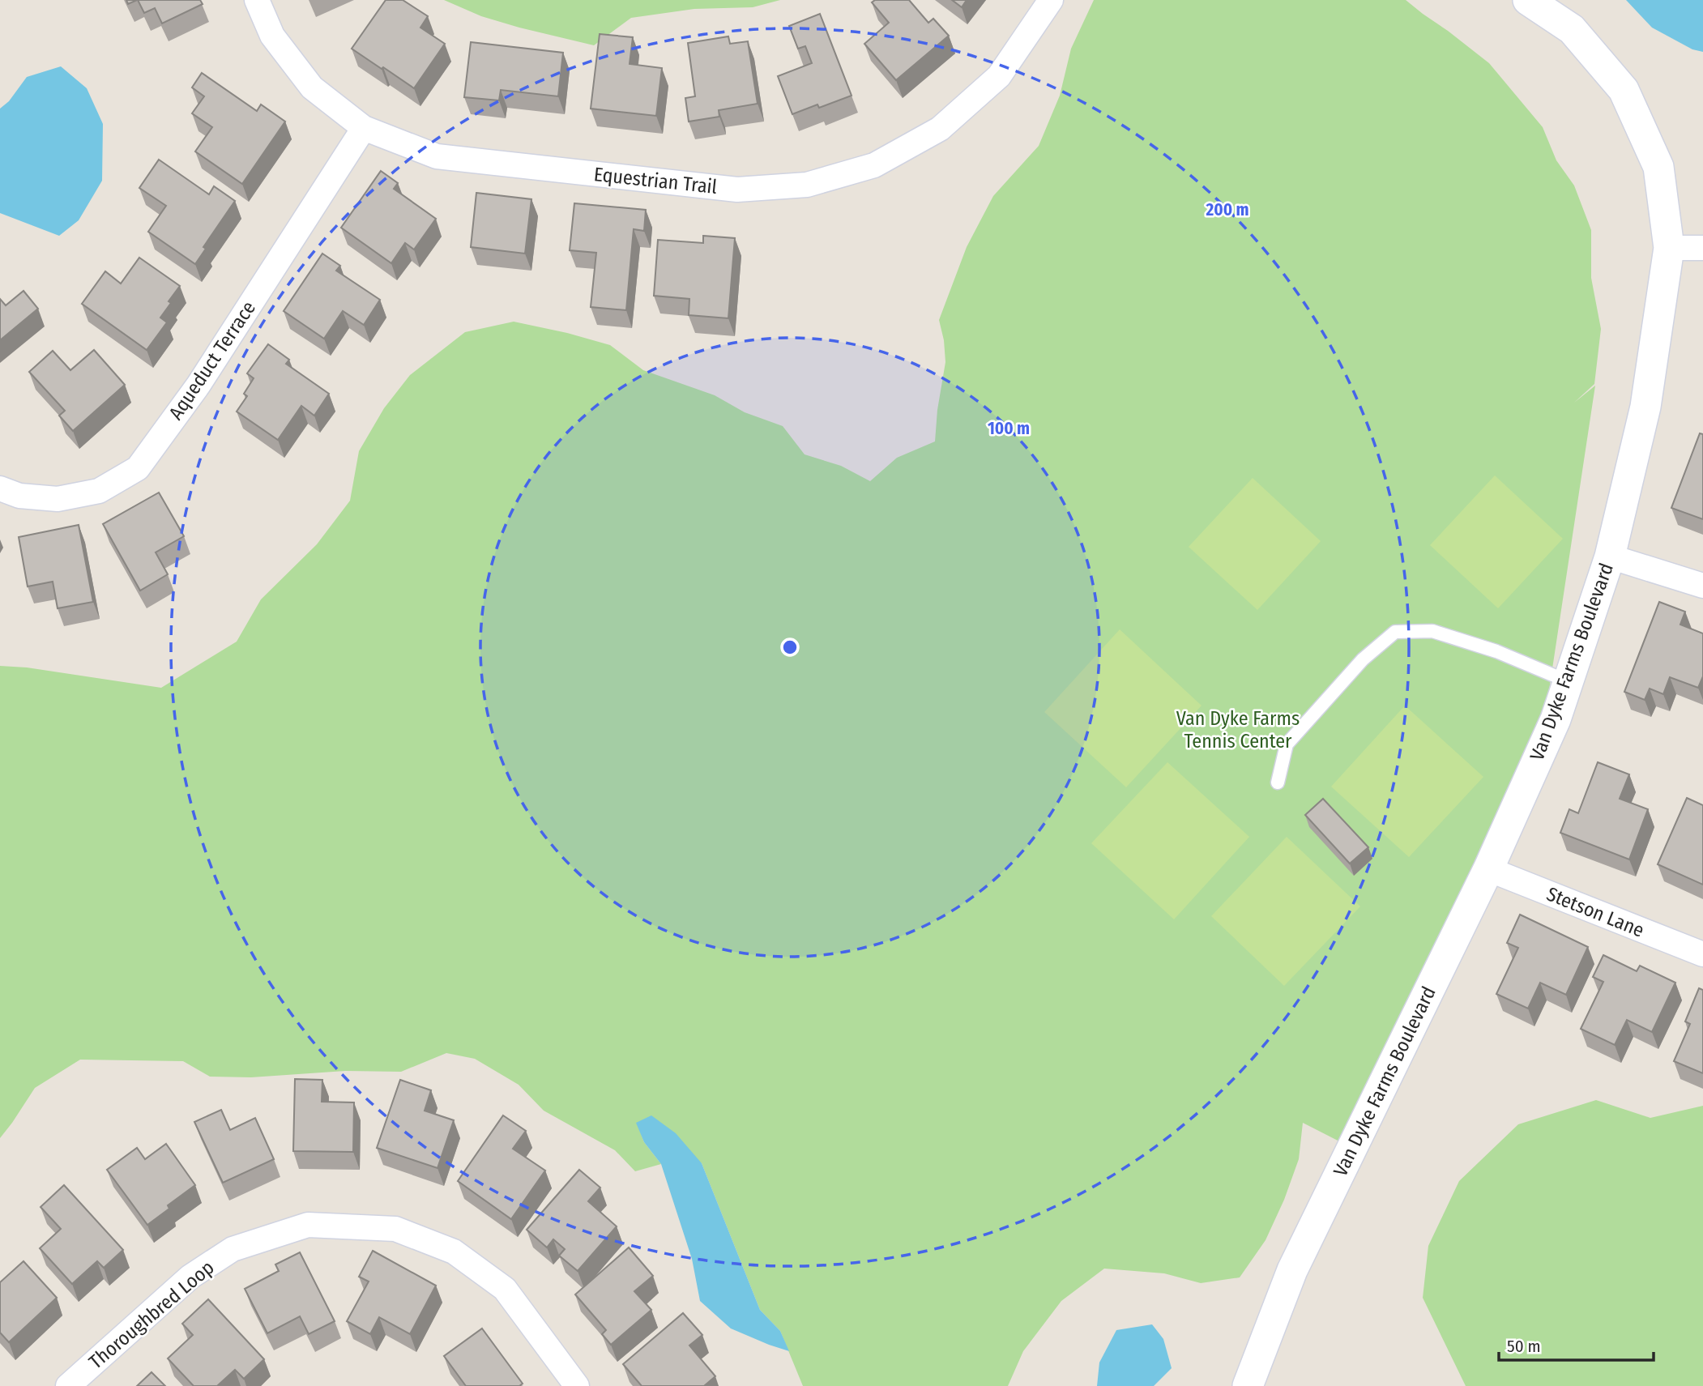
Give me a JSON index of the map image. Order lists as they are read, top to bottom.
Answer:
{
  "streets": {
    "street": [
      "Equestrian Trail",
      "Aqueduct Terrace",
      "Van Dyke Farms Boulevard",
      "Stetson Lane",
      "Thoroughbred Loop"
    ]
  },
  "crossings": [
    ["Equestrian Trail", "Aqueduct Terrace"],
    ["Van Dyke Farms Boulevard", "Stetson Lane"]
  ],
  "parks": ["Van Dyke Farms Tennis Center"],
  "scale_bar": "50 m",
  "rings": ["200 m", "100 m"]
}
